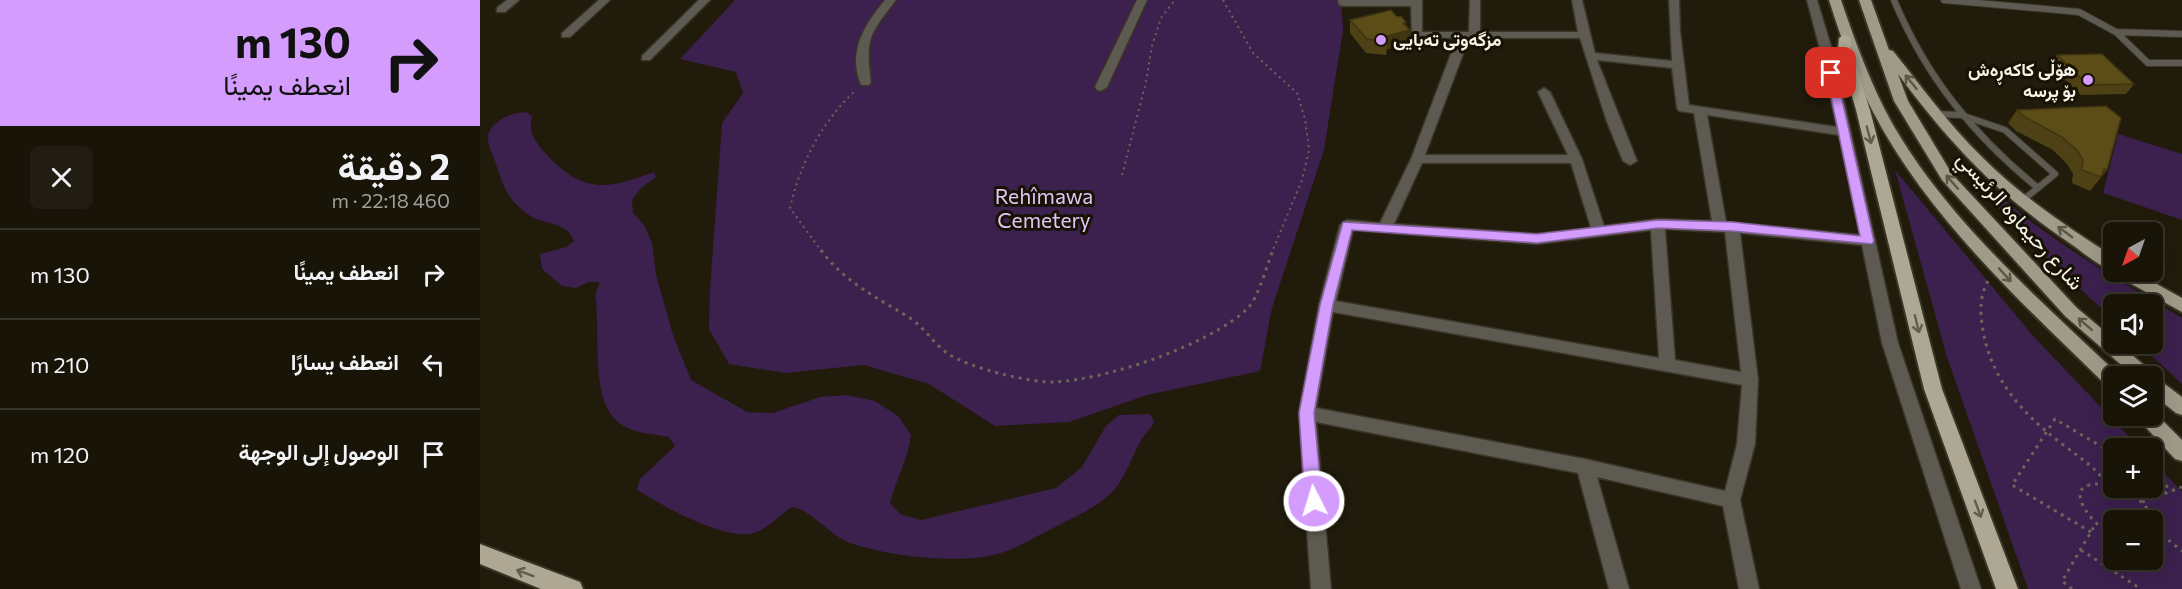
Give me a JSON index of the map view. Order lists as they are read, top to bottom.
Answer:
{
  "streets": {
    "main road": ["شارع رحيماوه الرئيسي"]
  },
  "parks": ["Rehîmawa Cemetery"],
  "places": ["مزگەوتی تەبایی", "هۆڵی کاکەڕەش بۆ پرسە"],
  "north": "bottom left",
  "page": {
    "turn": ["130 m", "انعطف يمينًا"],
    "heading": ["2 دقيقة", "460 m · 22:18"],
    "map_buttons": ["+", "−"],
    "list": [
      {
        "name": "انعطف يمينًا",
        "value": "130 m"
      },
      {
        "name": "انعطف يسارًا",
        "value": "210 m"
      },
      {
        "name": "الوصول إلى الوجهة",
        "value": "120 m"
      }
    ]
  }
}
